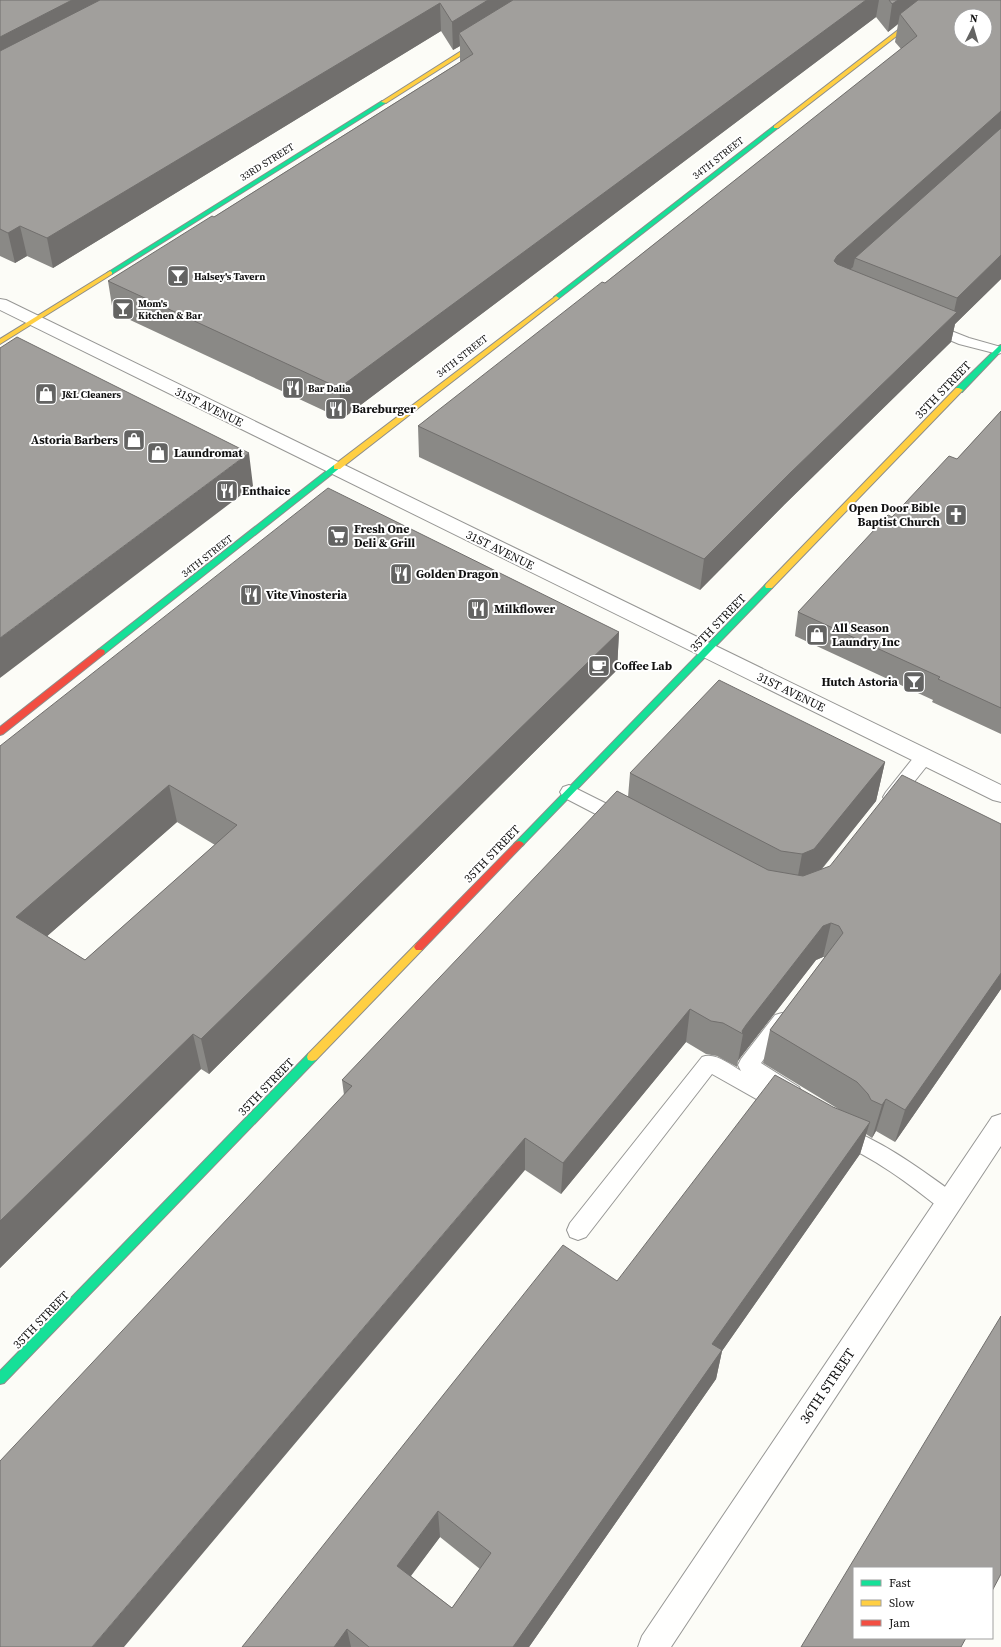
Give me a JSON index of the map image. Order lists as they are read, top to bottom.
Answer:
{
  "streets": {
    "street": [
      "34TH STREET",
      "33RD STREET",
      "35TH STREET",
      "31ST AVENUE",
      "36TH STREET"
    ]
  },
  "crossings": [
    ["34TH STREET", "31ST AVENUE"],
    ["33RD STREET", "31ST AVENUE"],
    ["35TH STREET", "31ST AVENUE"]
  ],
  "places": {
    "bar": ["Halsey's Tavern", "Mom's Kitchen & Bar", "Hutch Astoria"],
    "restaurant": [
      "Bar Dalia",
      "Bareburger",
      "Enthaice",
      "Golden Dragon",
      "Vite Vinosteria",
      "Milkflower"
    ],
    "shop": [
      "J&L Cleaners",
      "Astoria Barbers",
      "Laundromat",
      "All Season Laundry Inc"
    ],
    "church": ["Open Door Bible Baptist Church"],
    "supermarket": ["Fresh One Deli & Grill"],
    "cafe": ["Coffee Lab"]
  },
  "legend": ["Fast", "Slow", "Jam"],
  "north": "top"
}
